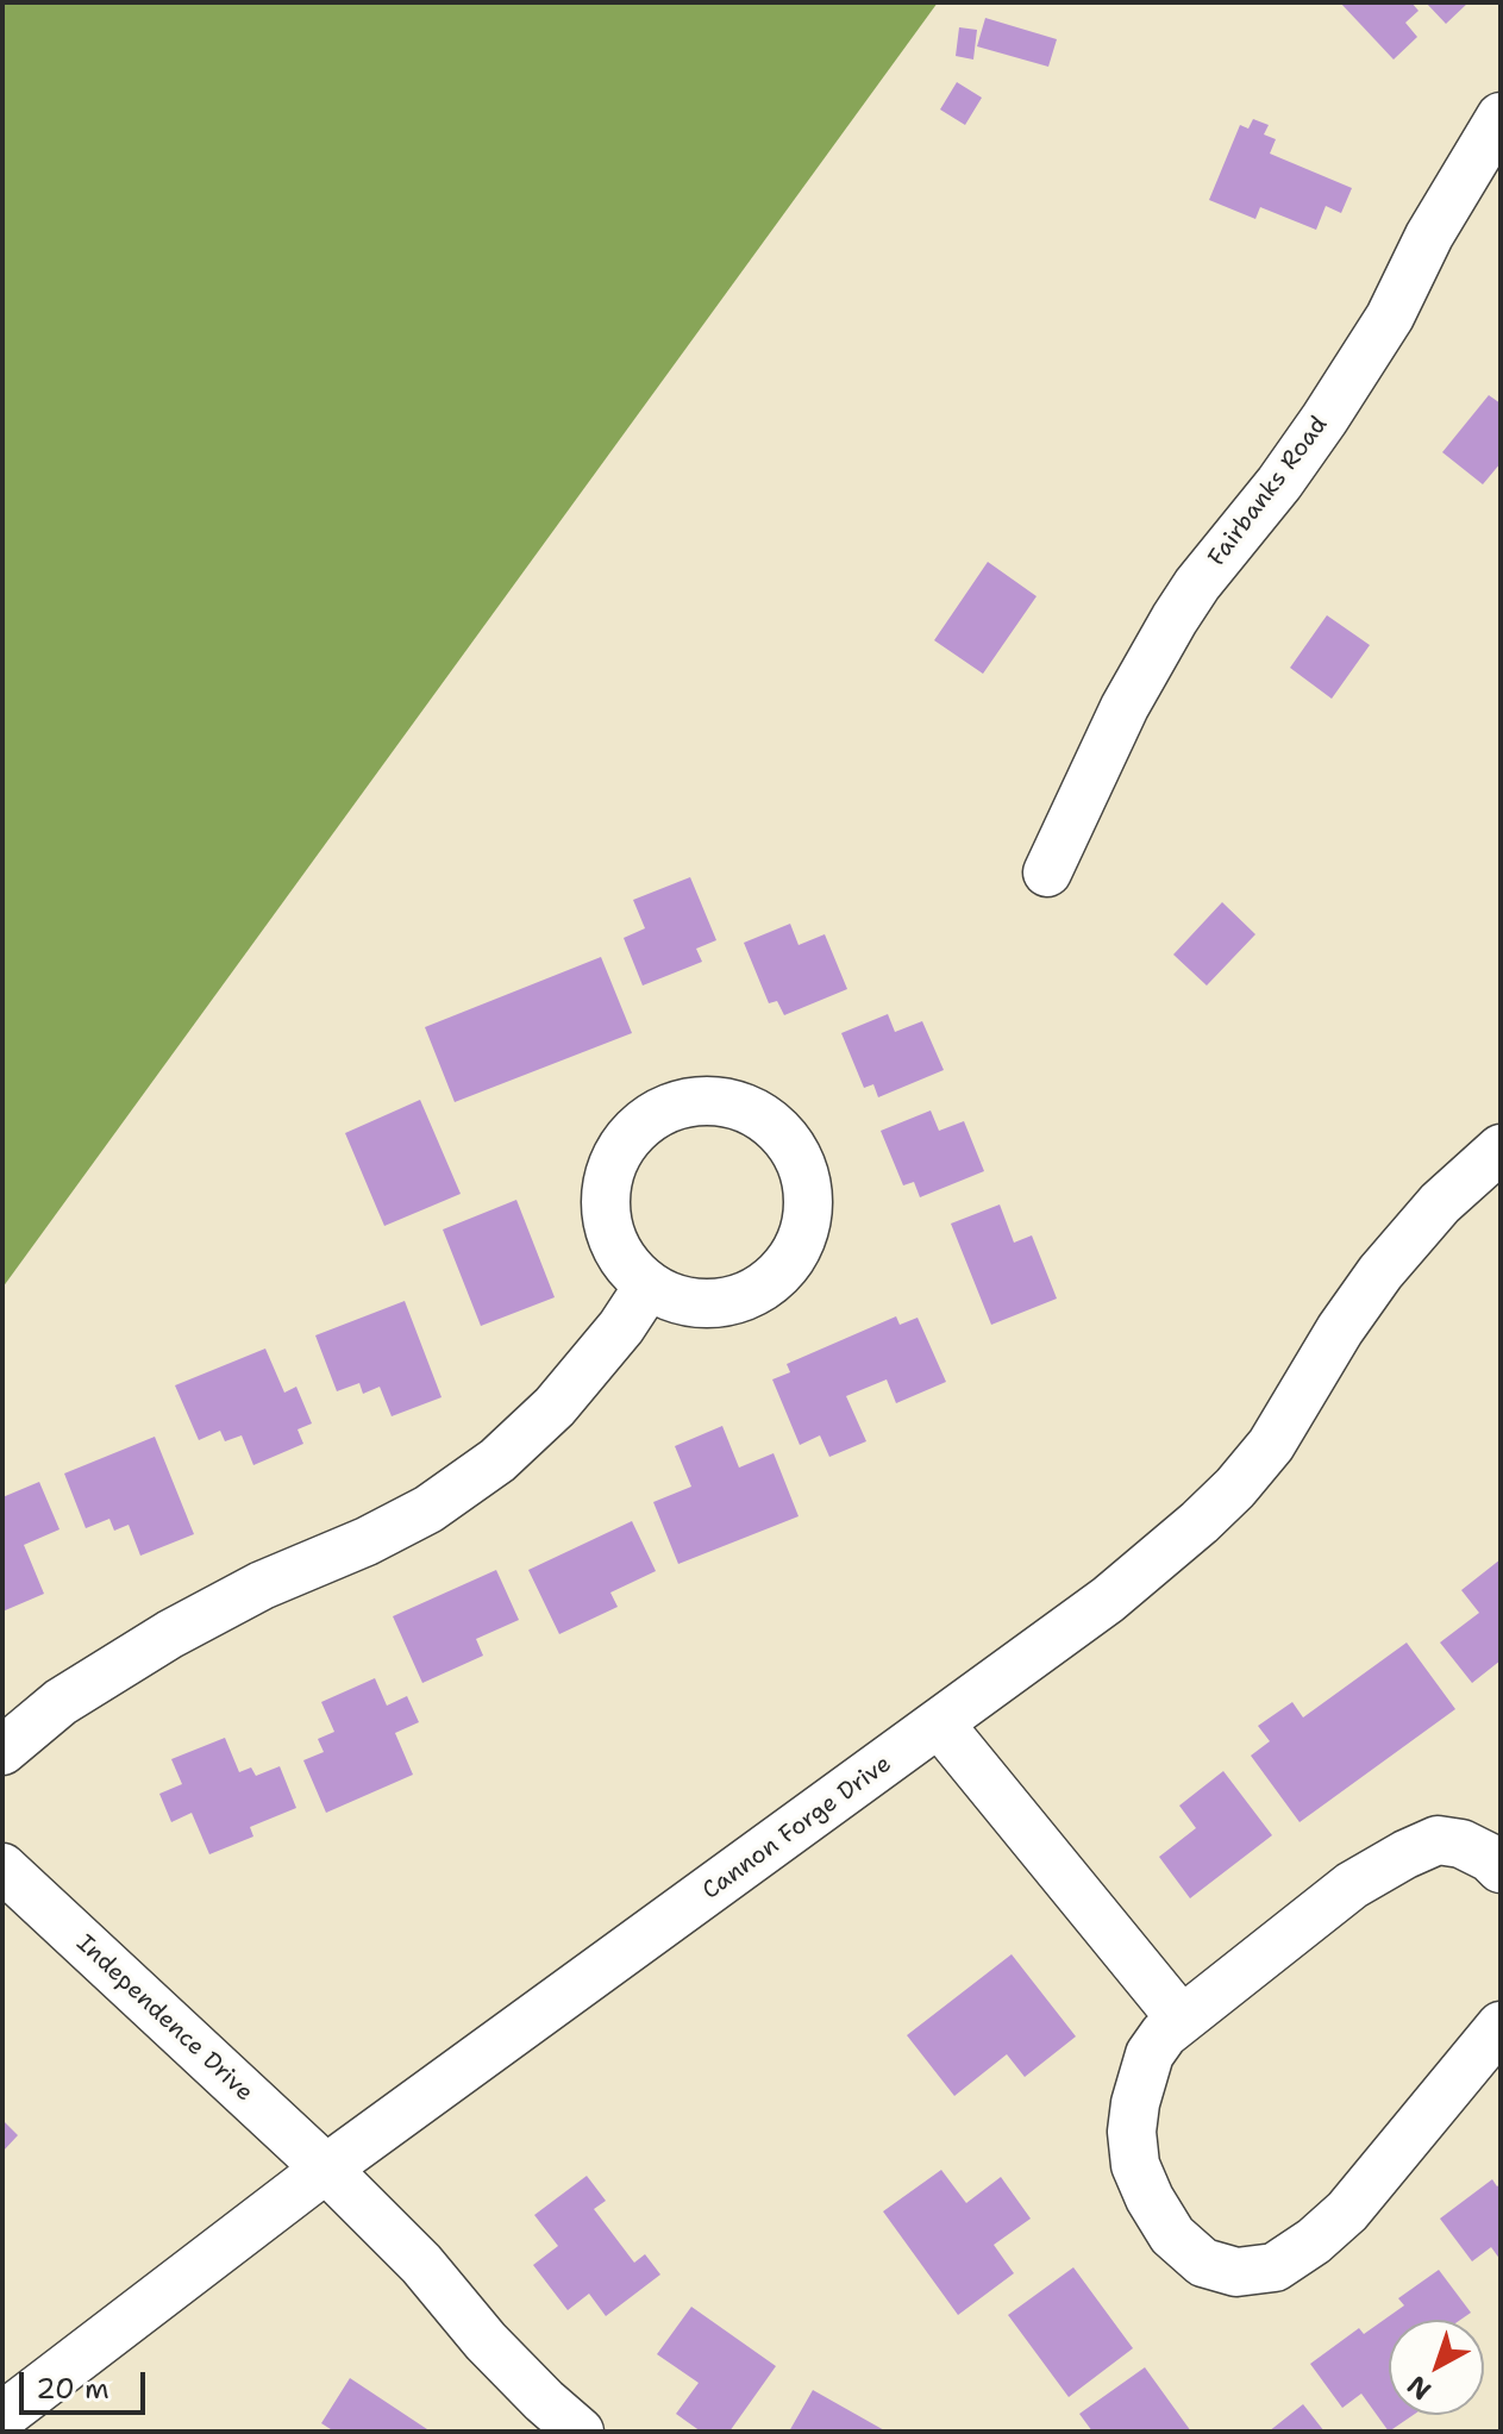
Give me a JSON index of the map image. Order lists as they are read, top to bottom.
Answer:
{
  "streets": {
    "street": ["Fairbanks Road", "Cannon Forge Drive", "Independence Drive"]
  },
  "crossings": [
    ["Cannon Forge Drive", "Independence Drive"]
  ],
  "scale_bar": "20 m",
  "north": "bottom left"
}
